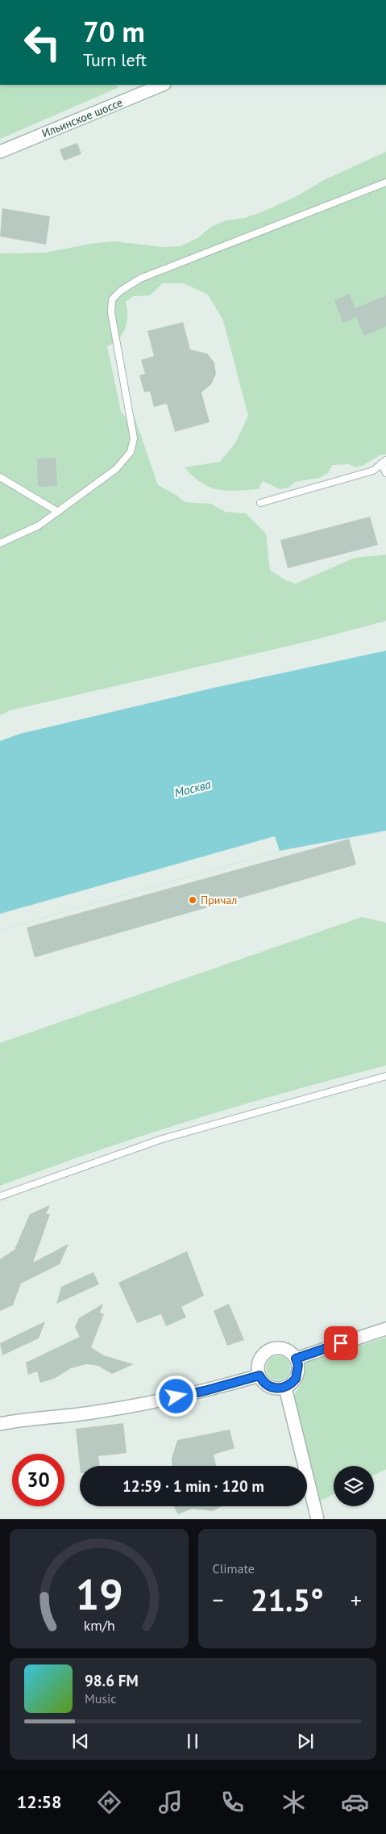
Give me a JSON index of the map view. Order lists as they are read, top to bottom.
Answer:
{
  "streets": {
    "street": ["Ильинское шоссе"]
  },
  "water": ["Москва"],
  "places": ["Причал"],
  "page": {
    "turn": ["70 m", "Turn left"],
    "limit": "30",
    "trip": "12:59 · 1 min · 120 m",
    "tile": "Climate",
    "heat": ["−", "21.5°", "+"],
    "song": ["98.6 FM", "Music"],
    "tabs": "12:58",
    "gauge": ["19", "km/h"]
  }
}
